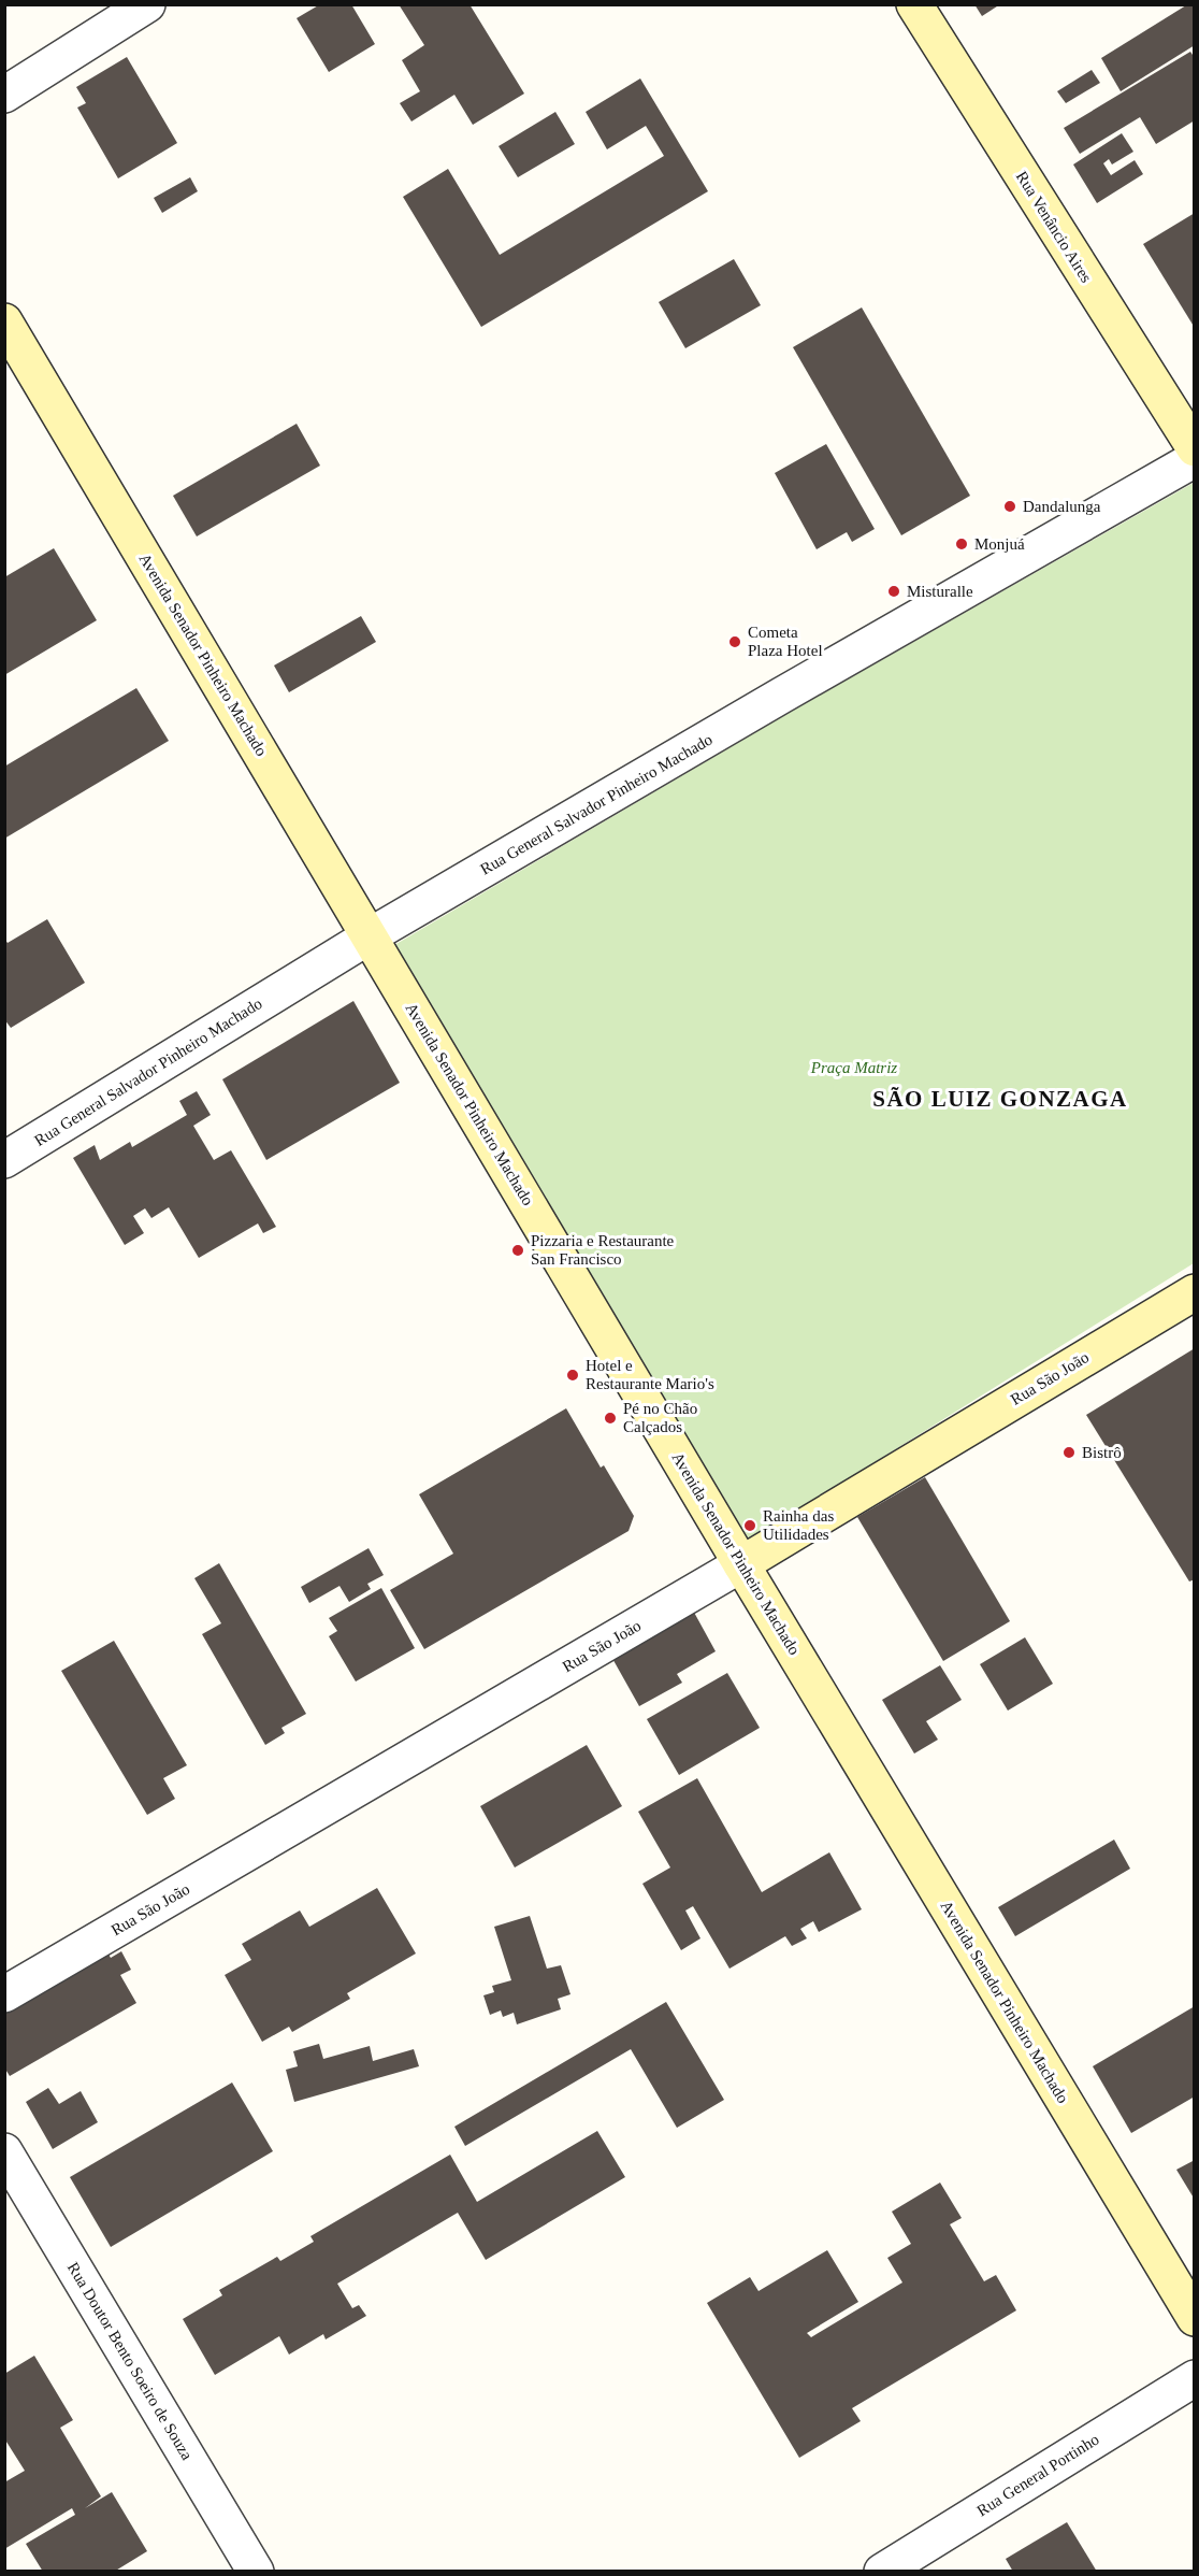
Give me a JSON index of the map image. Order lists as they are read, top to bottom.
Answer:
{
  "streets": {
    "main road": ["Rua Venâncio Aires", "Avenida Senador Pinheiro Machado", "Rua São João"],
    "street": ["Rua General Salvador Pinheiro Machado", "Rua Doutor Bento Soeiro de Souza", "Rua General Portinho"]
  },
  "crossings": [
    ["Avenida Senador Pinheiro Machado", "Rua General Salvador Pinheiro Machado"],
    ["Avenida Senador Pinheiro Machado", "Rua São João"]
  ],
  "districts": ["SÃO LUIZ GONZAGA"],
  "parks": ["Praça Matriz"],
  "places": [
    "Dandalunga",
    "Monjuá",
    "Misturalle",
    "Cometa Plaza Hotel",
    "Pizzaria e Restaurante San Francisco",
    "Hotel e Restaurante Mario's",
    "Pé no Chão Calçados",
    "Bistrô",
    "Rainha das Utilidades"
  ]
}
